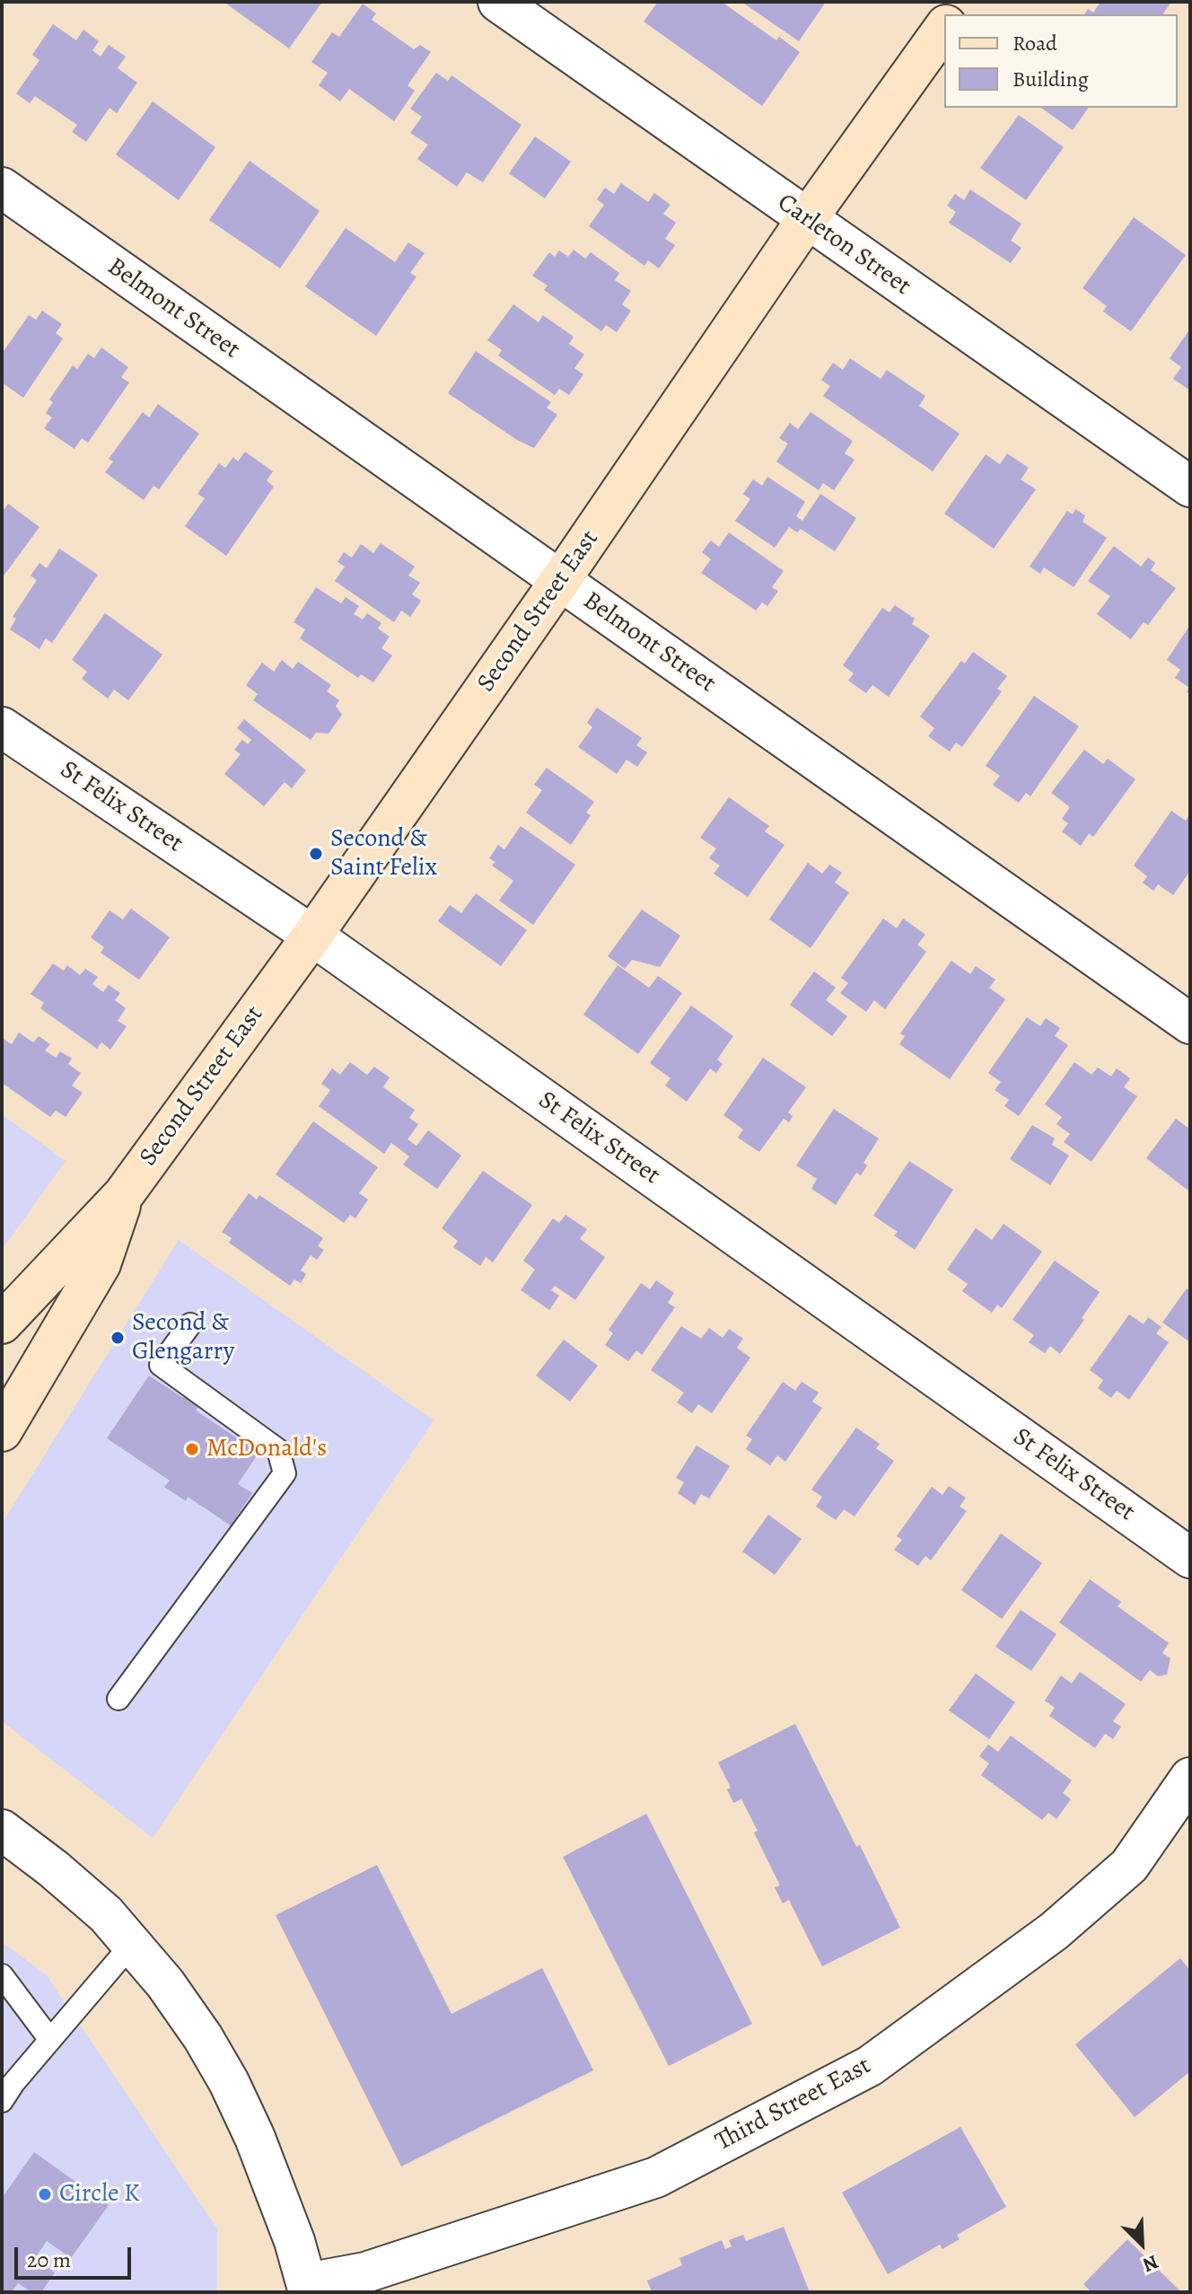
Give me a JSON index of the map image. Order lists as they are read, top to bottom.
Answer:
{
  "streets": {
    "main road": ["Second Street East"],
    "street": [
      "Carleton Street",
      "Belmont Street",
      "St Felix Street",
      "Third Street East"
    ]
  },
  "crossings": [
    ["Carleton Street", "Second Street East"],
    ["Belmont Street", "Second Street East"],
    ["Second Street East", "St Felix Street"]
  ],
  "places": [
    "Second & Saint Felix",
    "Second & Glengarry",
    "McDonald's",
    "Circle K"
  ],
  "legend": ["Road", "Building"],
  "scale_bar": "20 m",
  "north": "bottom right"
}
